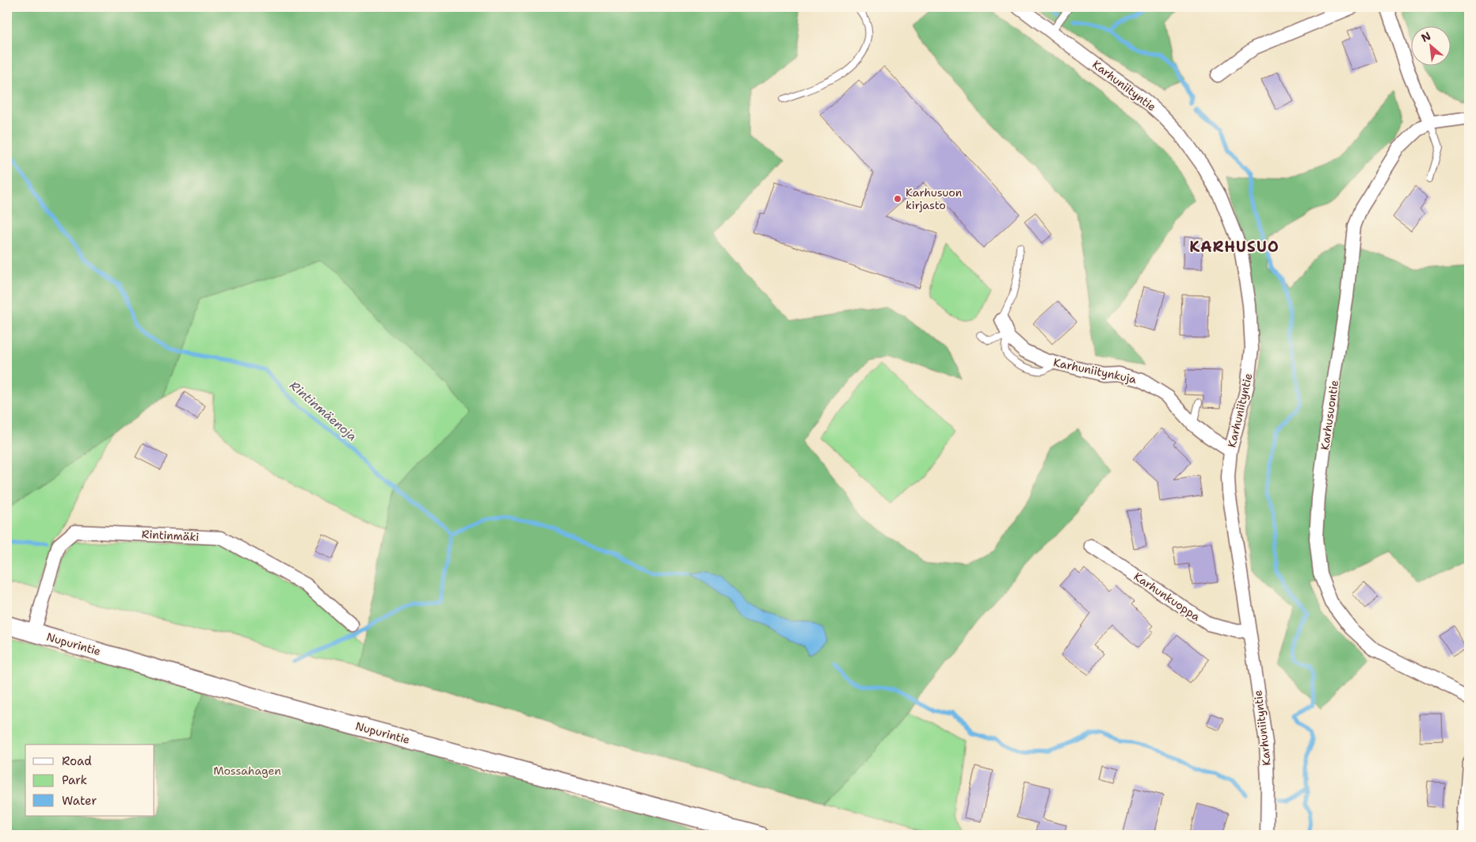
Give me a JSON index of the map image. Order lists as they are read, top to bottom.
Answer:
{
  "streets": {
    "main road": ["Nupurintie"],
    "street": [
      "Karhuniityntie",
      "Karhuniitynkuja",
      "Karhusuontie",
      "Rintinmäki",
      "Karhunkuoppa"
    ]
  },
  "crossings": [
    ["Karhuniityntie", "Karhuniitynkuja"],
    ["Karhuniityntie", "Karhunkuoppa"],
    ["Rintinmäki", "Nupurintie"]
  ],
  "districts": ["KARHUSUO"],
  "water": ["Rintinmäenoja"],
  "parks": ["Mossahagen"],
  "places": ["Karhusuon kirjasto"],
  "legend": ["Road", "Park", "Water"],
  "north": "top left"
}
